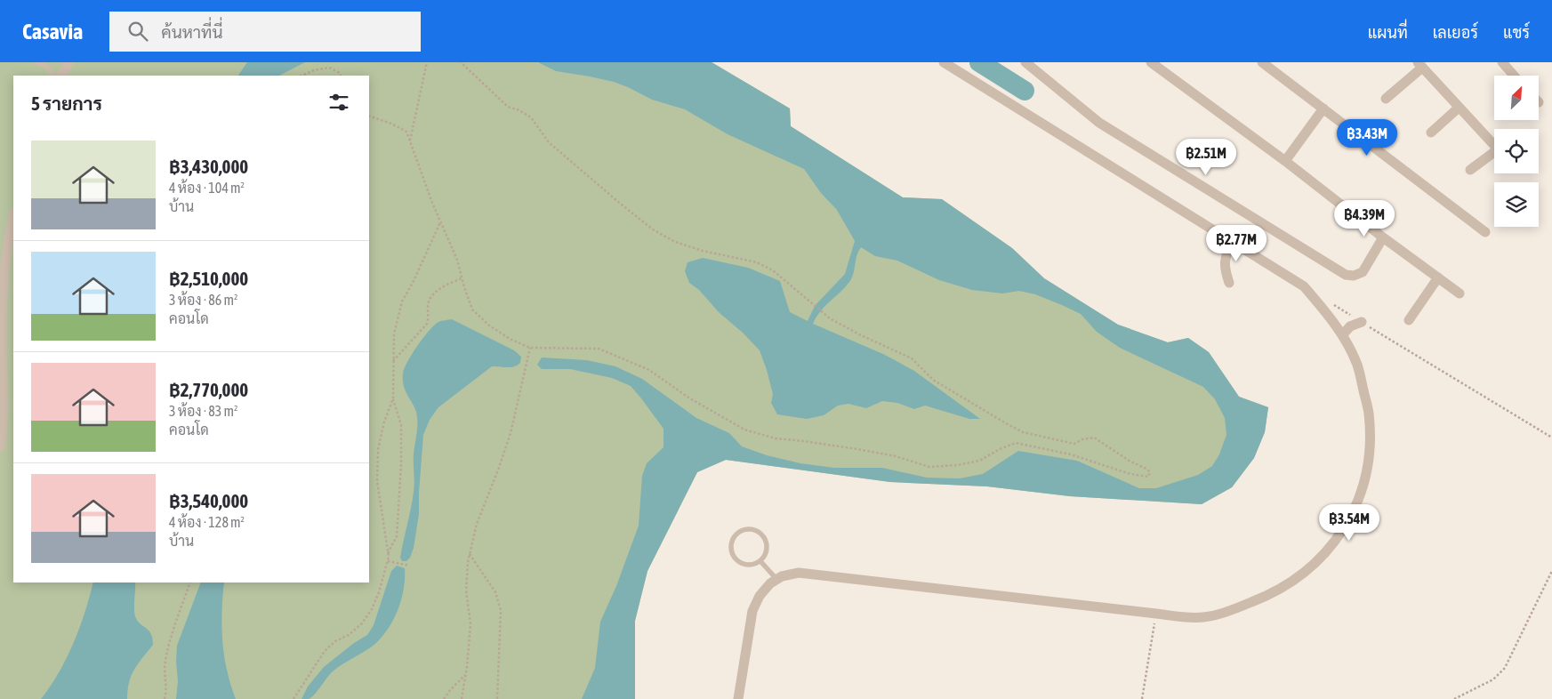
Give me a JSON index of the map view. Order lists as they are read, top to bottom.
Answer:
{
  "north": "top right",
  "page": {
    "header": "Casavia",
    "search": "ค้นหาที่นี่",
    "nav": ["แผนที่", "เลเยอร์", "แชร์"],
    "heading": "5 รายการ",
    "price": [
      "฿3.43M",
      "฿2.51M",
      "฿4.39M",
      "฿2.77M",
      "฿3.54M"
    ],
    "list": [
      {
        "name": "฿3,430,000",
        "note": "4 ห้อง · 104 m² · บ้าน"
      },
      {
        "name": "฿2,510,000",
        "note": "3 ห้อง · 86 m² · คอนโด"
      },
      {
        "name": "฿2,770,000",
        "note": "3 ห้อง · 83 m² · คอนโด"
      },
      {
        "name": "฿3,540,000",
        "note": "4 ห้อง · 128 m² · บ้าน"
      }
    ]
  }
}
